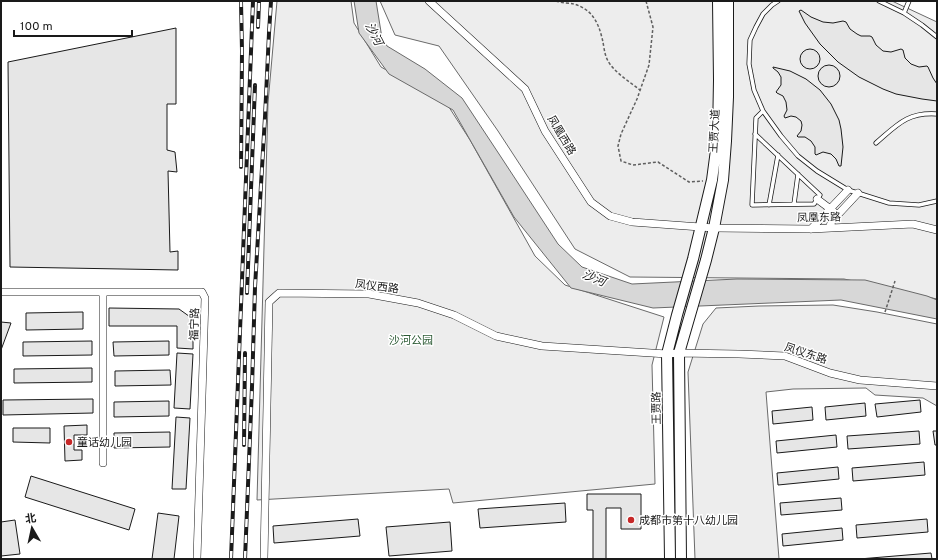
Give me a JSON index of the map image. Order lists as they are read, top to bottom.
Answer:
{
  "streets": {
    "main road": ["王贾大道", "王贾路"],
    "street": [
      "凤凰西路",
      "凤凰东路",
      "凤仪西路",
      "福宁路",
      "凤仪东路"
    ]
  },
  "crossings": [
    ["王贾大道", "凤凰西路"],
    ["王贾大道", "凤凰东路"],
    ["王贾大道", "凤仪东路"],
    ["王贾大道", "王贾路"],
    ["凤凰西路", "凤凰东路"],
    ["凤仪西路", "凤仪东路"],
    ["凤仪西路", "王贾路"],
    ["凤仪东路", "王贾路"]
  ],
  "water": ["沙河"],
  "parks": ["沙河公园"],
  "places": ["童话幼儿园", "成都市第十八幼儿园"],
  "scale_bar": "100 m",
  "north": "top"
}
